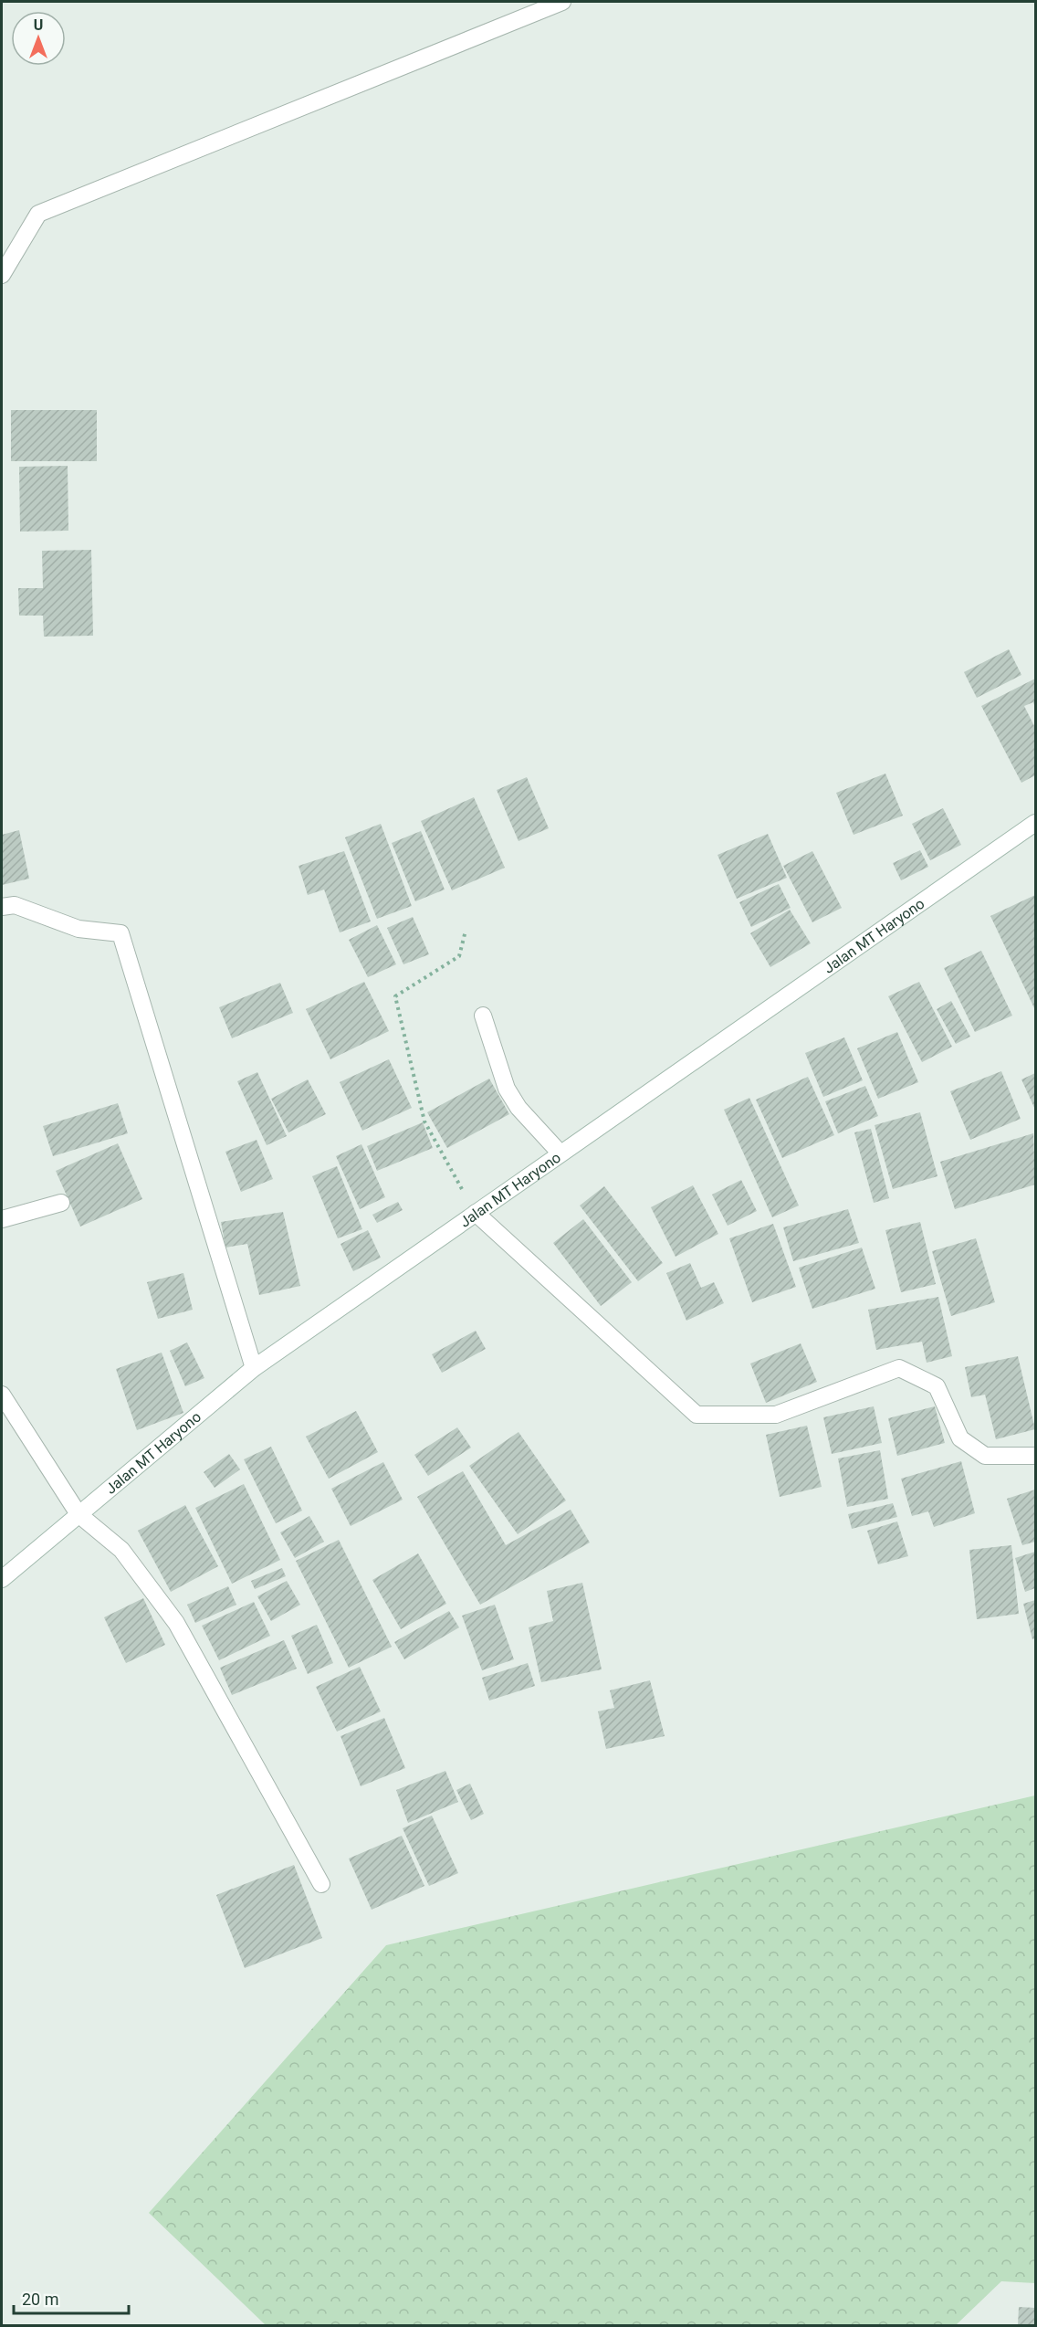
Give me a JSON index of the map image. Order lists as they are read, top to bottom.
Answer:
{
  "streets": {
    "street": ["Jalan MT Haryono"]
  },
  "scale_bar": "20 m",
  "north": "top"
}
